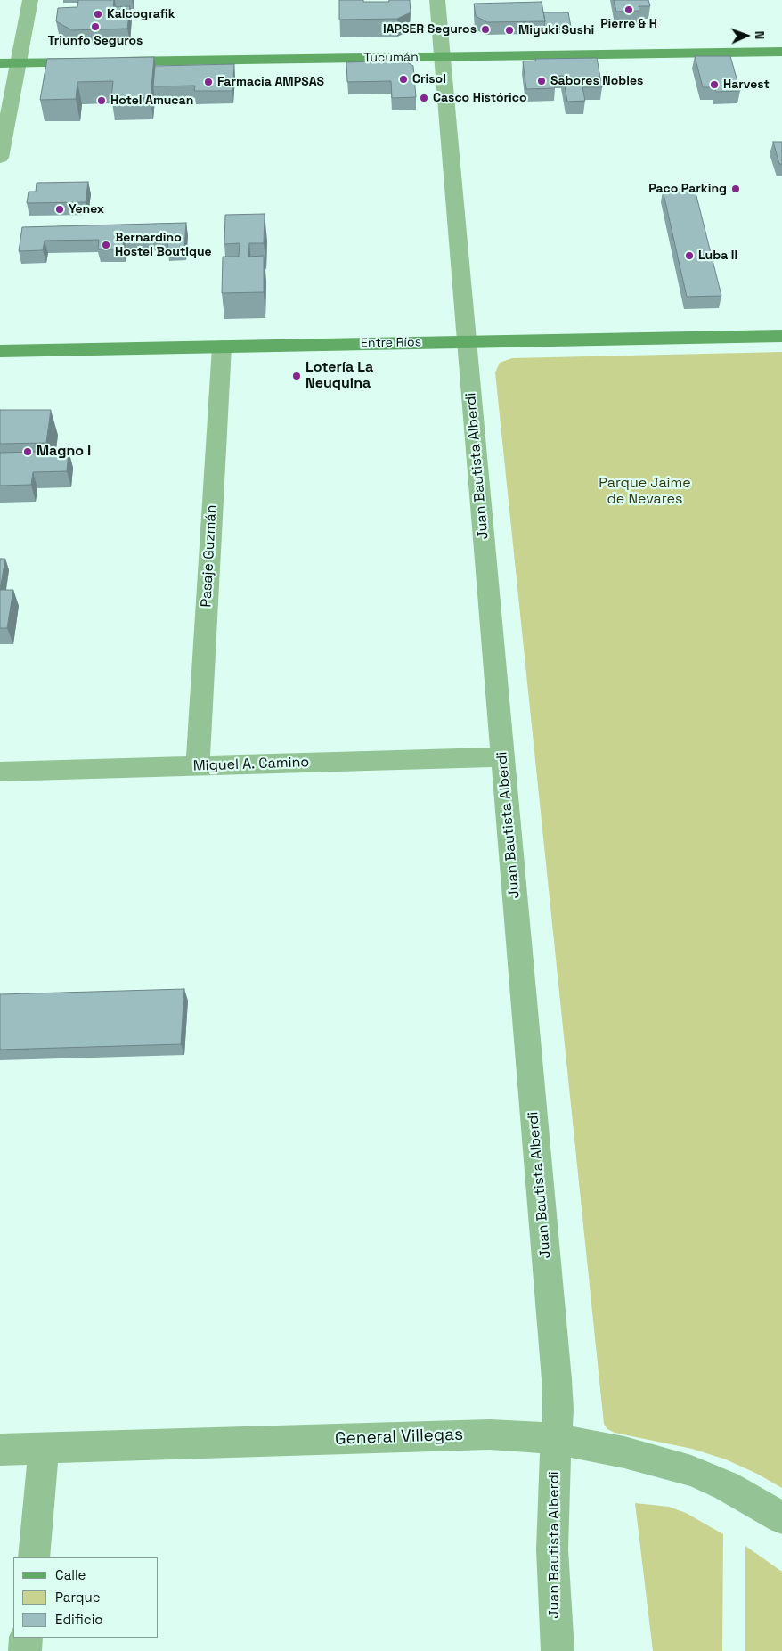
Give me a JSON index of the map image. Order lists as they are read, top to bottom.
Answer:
{
  "streets": {
    "street": [
      "Tucumán",
      "Entre Ríos",
      "Juan Bautista Alberdi",
      "Pasaje Guzmán",
      "Miguel A. Camino",
      "General Villegas"
    ]
  },
  "crossings": [
    ["Tucumán", "Juan Bautista Alberdi"],
    ["Entre Ríos", "Juan Bautista Alberdi"],
    ["Entre Ríos", "Pasaje Guzmán"],
    ["Juan Bautista Alberdi", "Miguel A. Camino"],
    ["Juan Bautista Alberdi", "General Villegas"],
    ["Pasaje Guzmán", "Miguel A. Camino"]
  ],
  "parks": ["Parque Jaime de Nevares"],
  "places": [
    "Pierre & H",
    "Kalcografik",
    "Triunfo Seguros",
    "IAPSER Seguros",
    "Miyuki Sushi",
    "Crisol",
    "Sabores Nobles",
    "Farmacia AMPSAS",
    "Harvest",
    "Casco Histórico",
    "Hotel Amucan",
    "Paco Parking",
    "Yenex",
    "Bernardino Hostel Boutique",
    "Luba II",
    "Lotería La Neuquina",
    "Magno I"
  ],
  "legend": ["Calle", "Parque", "Edificio"],
  "north": "right"
}
